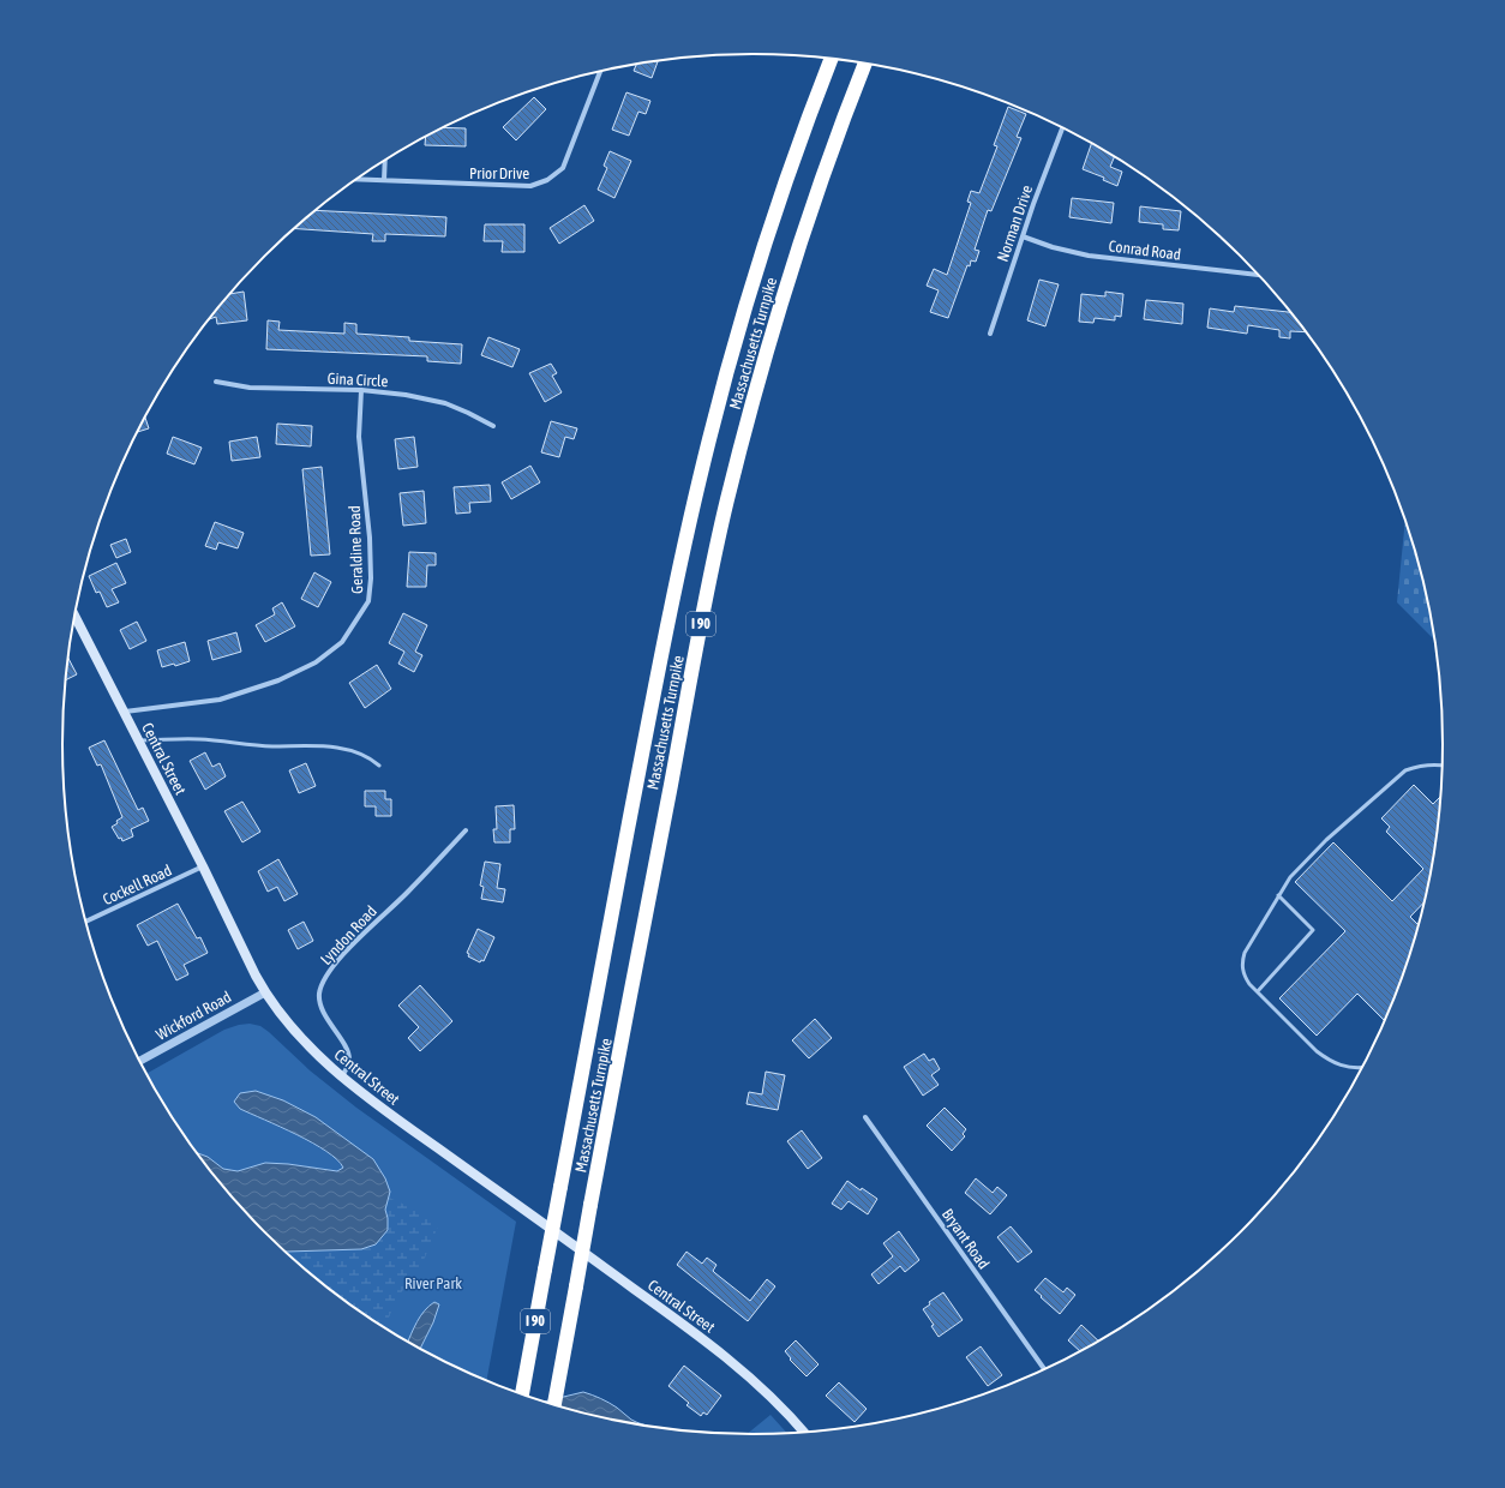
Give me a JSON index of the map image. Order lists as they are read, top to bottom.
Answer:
{
  "streets": {
    "highway": ["Massachusetts Turnpike", "I 90"],
    "main road": ["Central Street"],
    "street": [
      "Prior Drive",
      "Norman Drive",
      "Conrad Road",
      "Gina Circle",
      "Geraldine Road",
      "Cockell Road",
      "Lyndon Road",
      "Wickford Road",
      "Bryant Road"
    ]
  },
  "crossings": [
    ["Norman Drive", "Conrad Road"],
    ["Gina Circle", "Geraldine Road"],
    ["Geraldine Road", "Central Street"],
    ["Central Street", "Cockell Road"],
    ["Central Street", "Lyndon Road"],
    ["Central Street", "Wickford Road"]
  ],
  "parks": ["River Park"]
}
